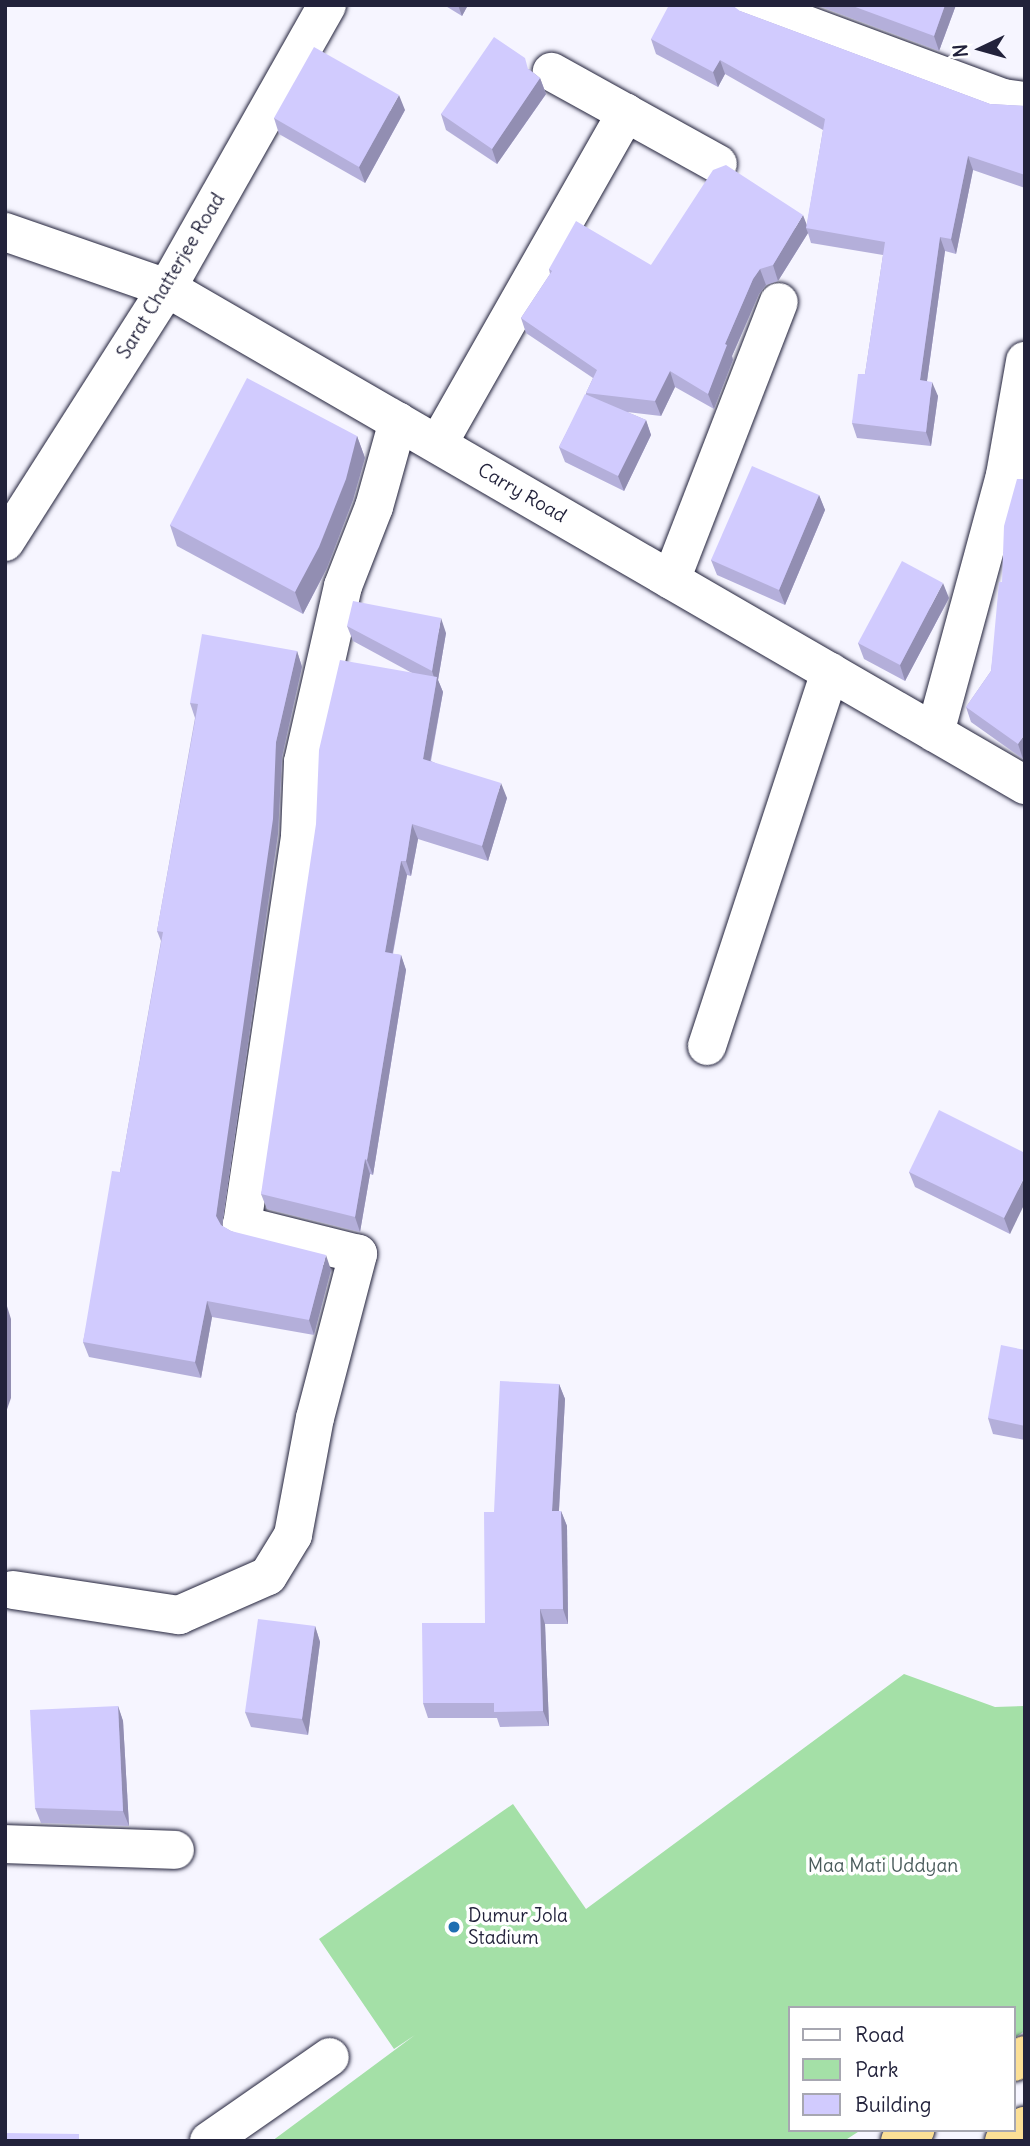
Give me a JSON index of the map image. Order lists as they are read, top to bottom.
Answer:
{
  "streets": {
    "street": ["Sarat Chatterjee Road", "Carry Road"]
  },
  "crossings": [
    ["Sarat Chatterjee Road", "Carry Road"]
  ],
  "parks": ["Maa Mati Uddyan"],
  "places": ["Dumur Jola Stadium"],
  "legend": ["Road", "Park", "Building"],
  "north": "left"
}
